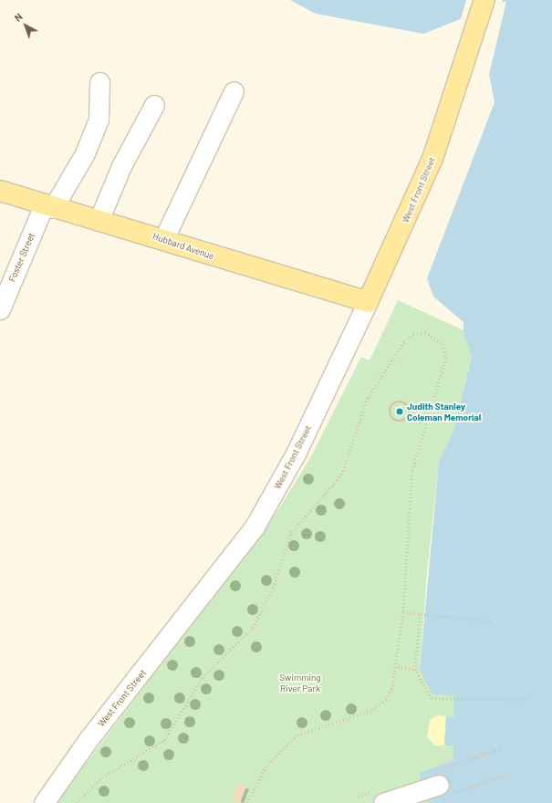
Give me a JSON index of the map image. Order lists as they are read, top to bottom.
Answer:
{
  "streets": {
    "main road": ["West Front Street", "Hubbard Avenue"],
    "street": ["Foster Street"]
  },
  "crossings": [
    ["West Front Street", "Hubbard Avenue"],
    ["Hubbard Avenue", "Foster Street"]
  ],
  "parks": ["Swimming River Park"],
  "places": ["Judith Stanley Coleman Memorial"],
  "north": "top left"
}
